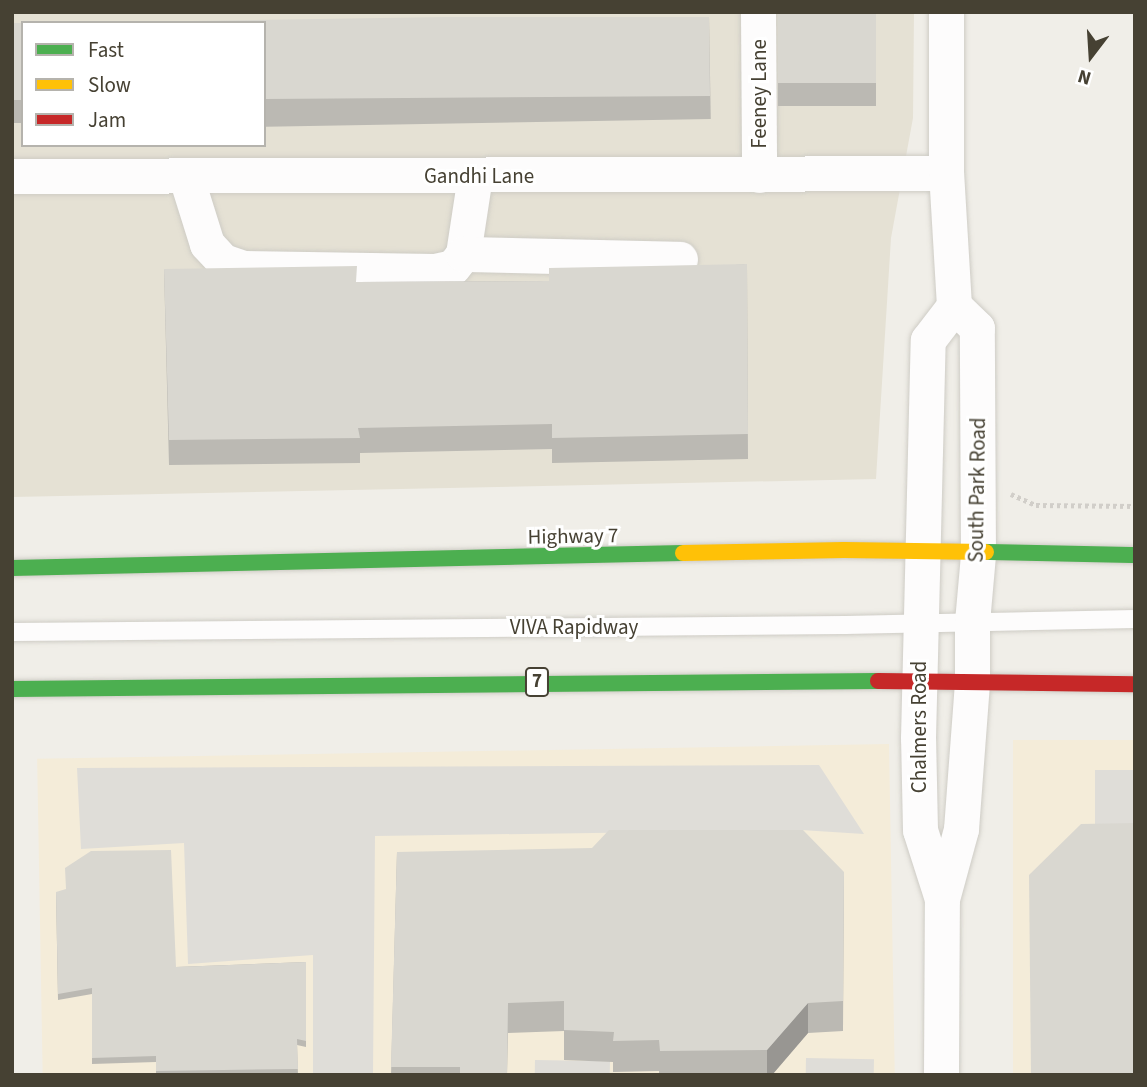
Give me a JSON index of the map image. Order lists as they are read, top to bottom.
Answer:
{
  "streets": {
    "main road": ["Highway 7", "7"],
    "street": [
      "Feeney Lane",
      "Gandhi Lane",
      "South Park Road",
      "Chalmers Road"
    ],
    "lane": ["VIVA Rapidway"]
  },
  "crossings": [
    ["Feeney Lane", "Gandhi Lane"],
    ["South Park Road", "Highway 7"],
    ["South Park Road", "VIVA Rapidway"],
    ["South Park Road", "7"],
    ["South Park Road", "Chalmers Road"],
    ["Highway 7", "Chalmers Road"],
    ["VIVA Rapidway", "Chalmers Road"],
    ["7", "Chalmers Road"]
  ],
  "legend": ["Fast", "Slow", "Jam"],
  "north": "bottom"
}
